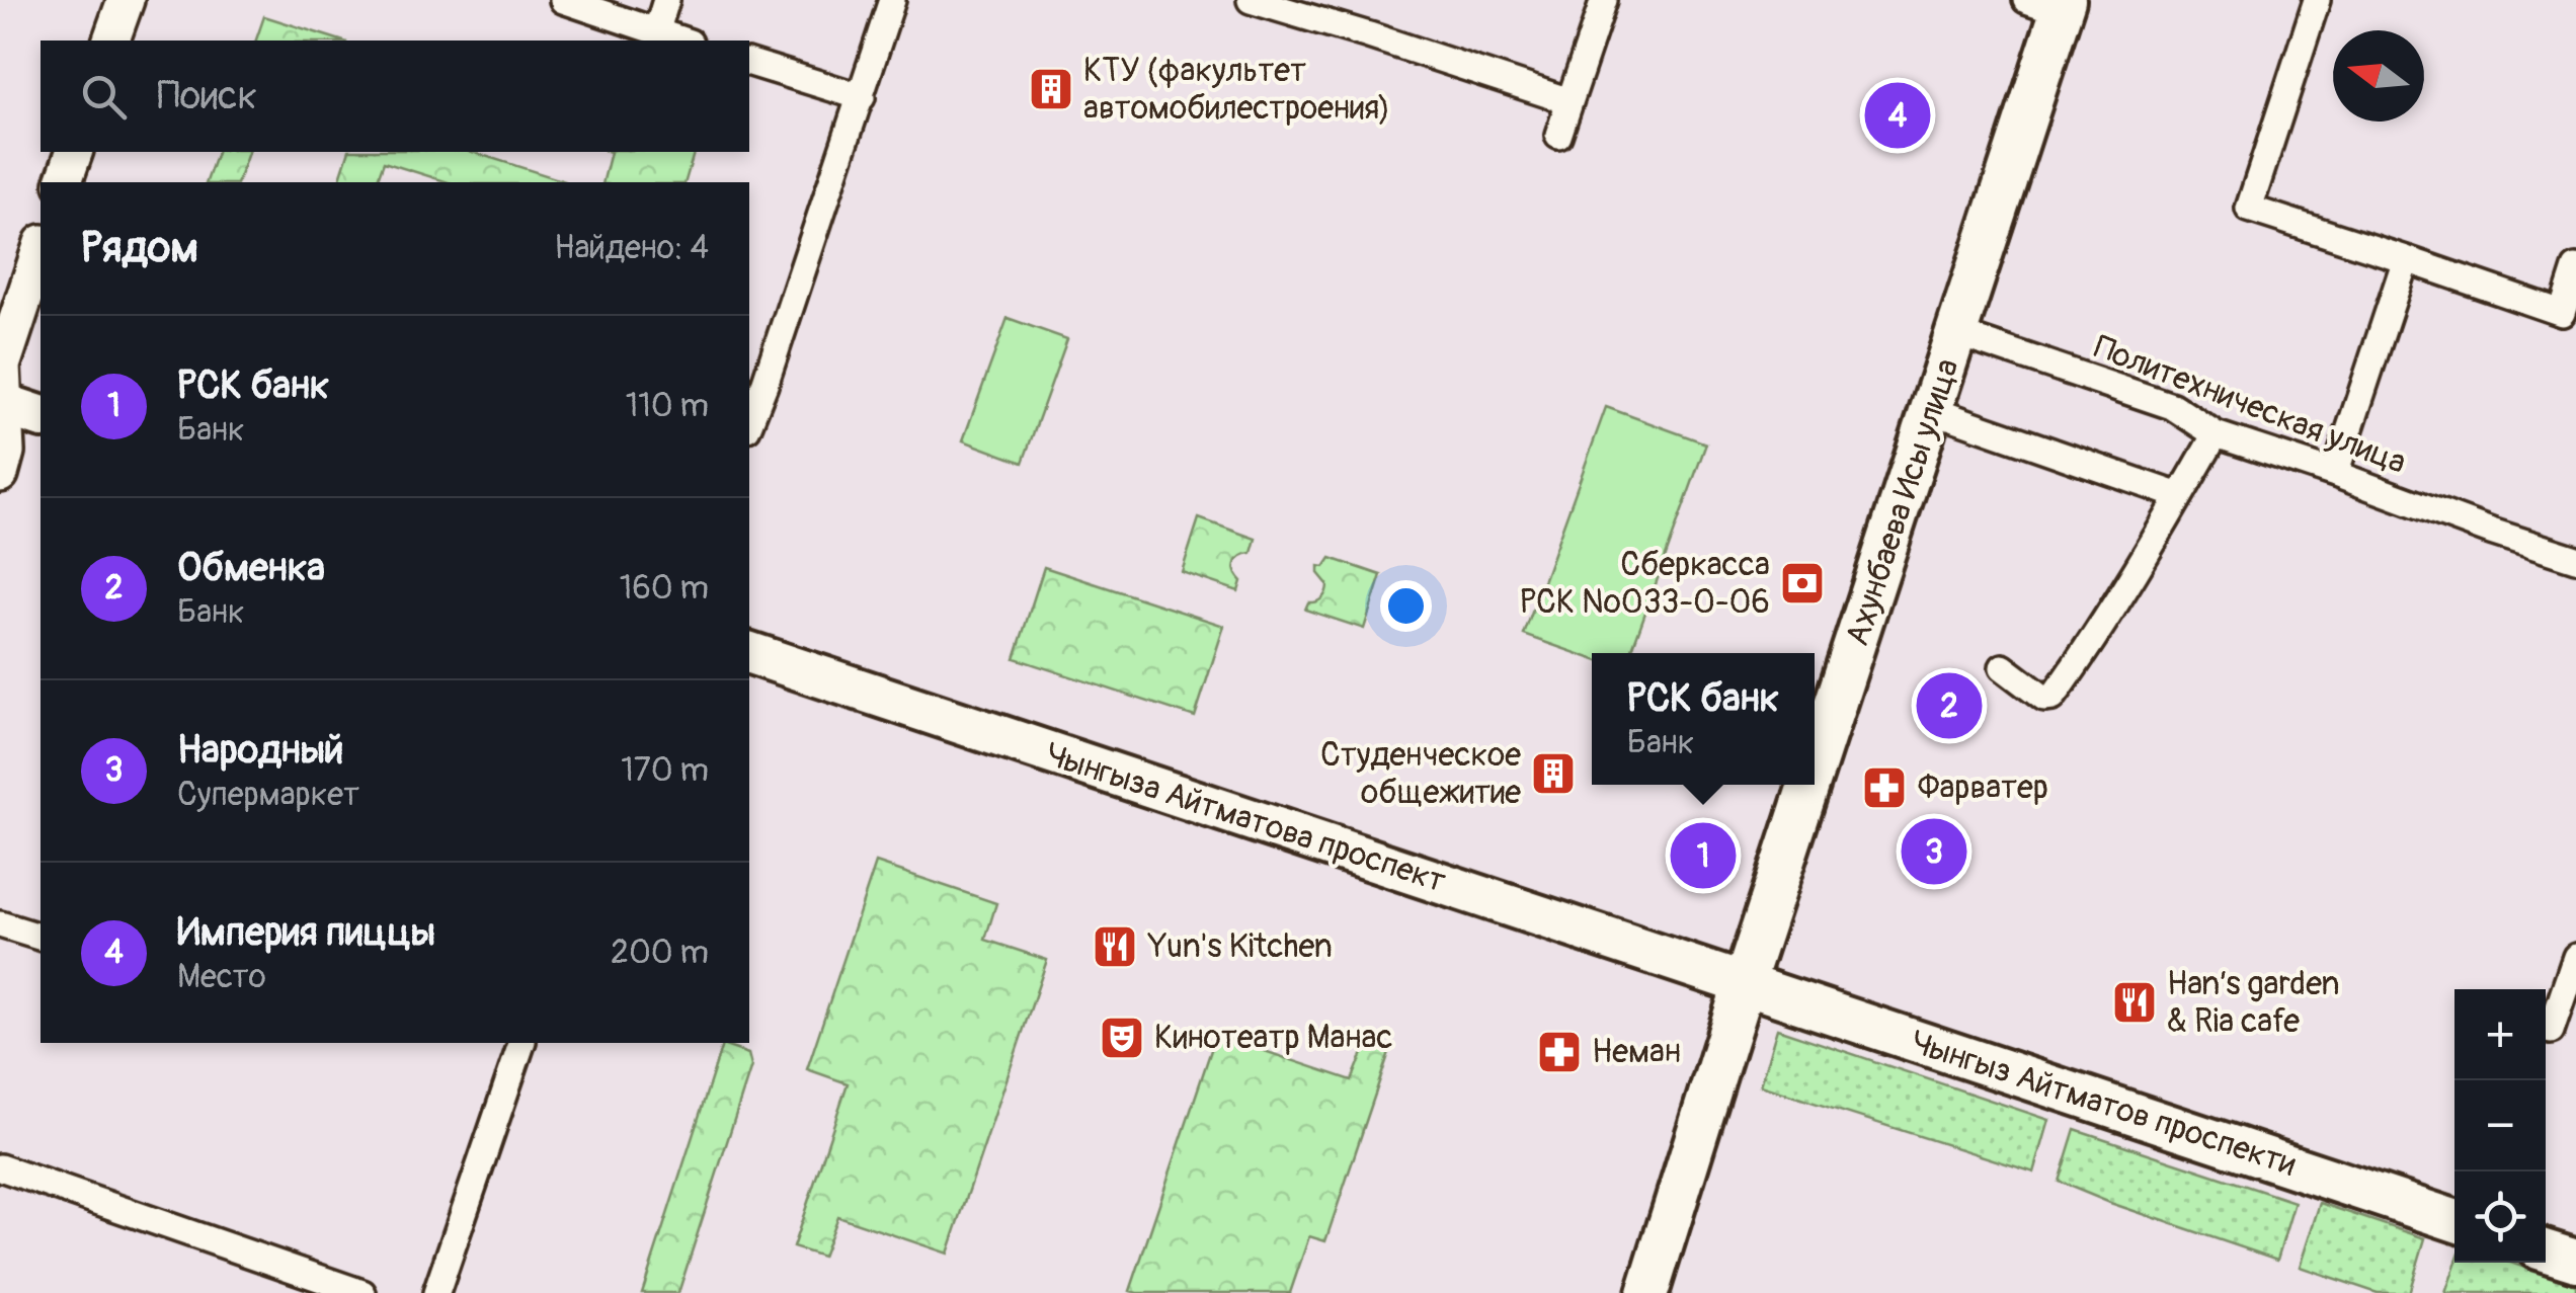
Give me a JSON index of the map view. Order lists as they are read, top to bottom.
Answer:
{
  "streets": {
    "main road": ["Ахунбаева Исы улица", "Чынгыза Айтматова проспект", "Чынгыз Айтматов проспекти"],
    "street": ["Политехническая улица"]
  },
  "crossings": [
    ["Политехническая улица", "Ахунбаева Исы улица"],
    ["Ахунбаева Исы улица", "Чынгыза Айтматова проспект"],
    ["Ахунбаева Исы улица", "Чынгыз Айтматов проспекти"],
    ["Чынгыза Айтматова проспект", "Чынгыз Айтматов проспекти"]
  ],
  "places": {
    "building": ["КТУ (факультет автомобилестроения)", "Студенческое общежитие"],
    "bank": ["Сберкасса РСК №033-0-06"],
    "pharmacy": ["Фарватер", "Неман"],
    "restaurant": ["Yun's Kitchen", "Han’s garden & Ria cafe"],
    "theatre": ["Кинотеатр Манас"]
  },
  "north": "left",
  "page": {
    "search": "Поиск",
    "pins": [
      "4",
      "2",
      "3",
      "1"
    ],
    "heading": ["Рядом", "Найдено: 4"],
    "list": [
      {
        "mark": "1",
        "name": "РСК банк",
        "note": "Банк",
        "value": "110 m"
      },
      {
        "mark": "2",
        "name": "Обменка",
        "note": "Банк",
        "value": "160 m"
      },
      {
        "mark": "3",
        "name": "Народный",
        "note": "Супермаркет",
        "value": "170 m"
      },
      {
        "mark": "4",
        "name": "Империя пиццы",
        "note": "Место",
        "value": "200 m"
      }
    ],
    "popup": ["РСК банк", "Банк"],
    "map_buttons": ["+", "−"]
  }
}
